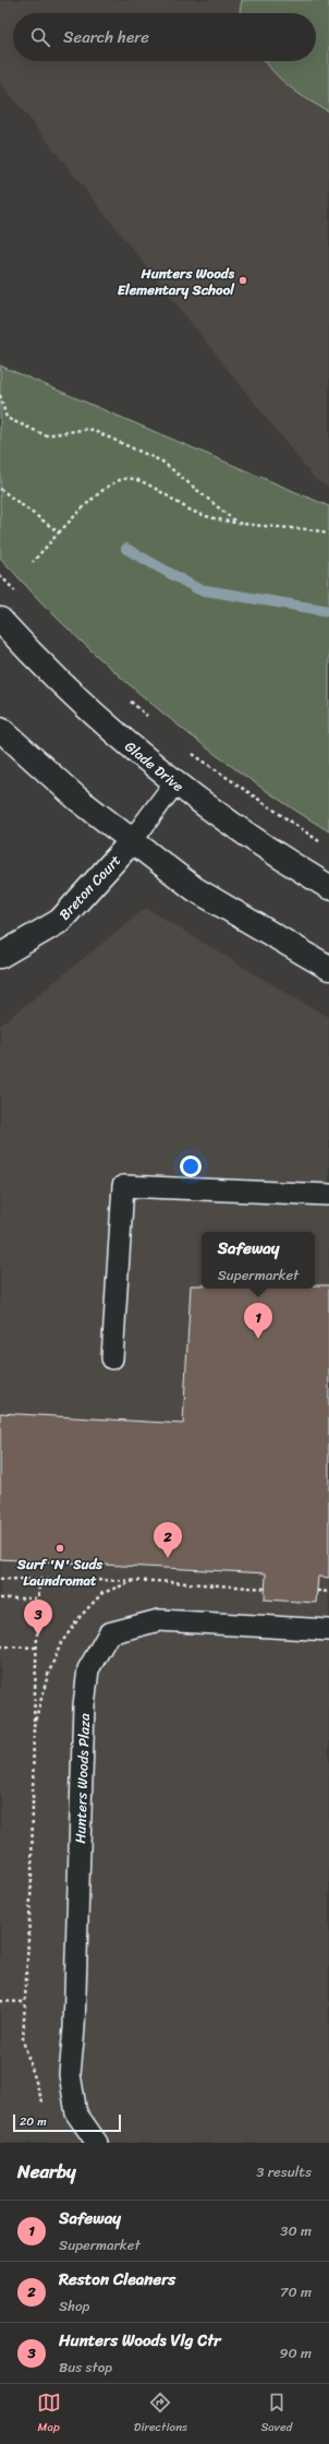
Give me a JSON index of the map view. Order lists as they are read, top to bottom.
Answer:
{
  "streets": {
    "street": ["Glade Drive", "Breton Court"],
    "lane": ["Hunters Woods Plaza"]
  },
  "places": ["Hunters Woods Elementary School", "Surf 'N' Suds Laundromat"],
  "scale_bar": "20 m",
  "page": {
    "search": "Search here",
    "popup": ["Safeway", "Supermarket"],
    "pins": ["1", "2", "3"],
    "scale": "20 m",
    "heading": ["Nearby", "3 results"],
    "list": [
      {
        "mark": "1",
        "name": "Safeway",
        "note": "Supermarket",
        "value": "30 m"
      },
      {
        "mark": "2",
        "name": "Reston Cleaners",
        "note": "Shop",
        "value": "70 m"
      },
      {
        "mark": "3",
        "name": "Hunters Woods Vlg Ctr",
        "note": "Bus stop",
        "value": "90 m"
      }
    ],
    "nav": ["Map", "Directions", "Saved"]
  }
}
